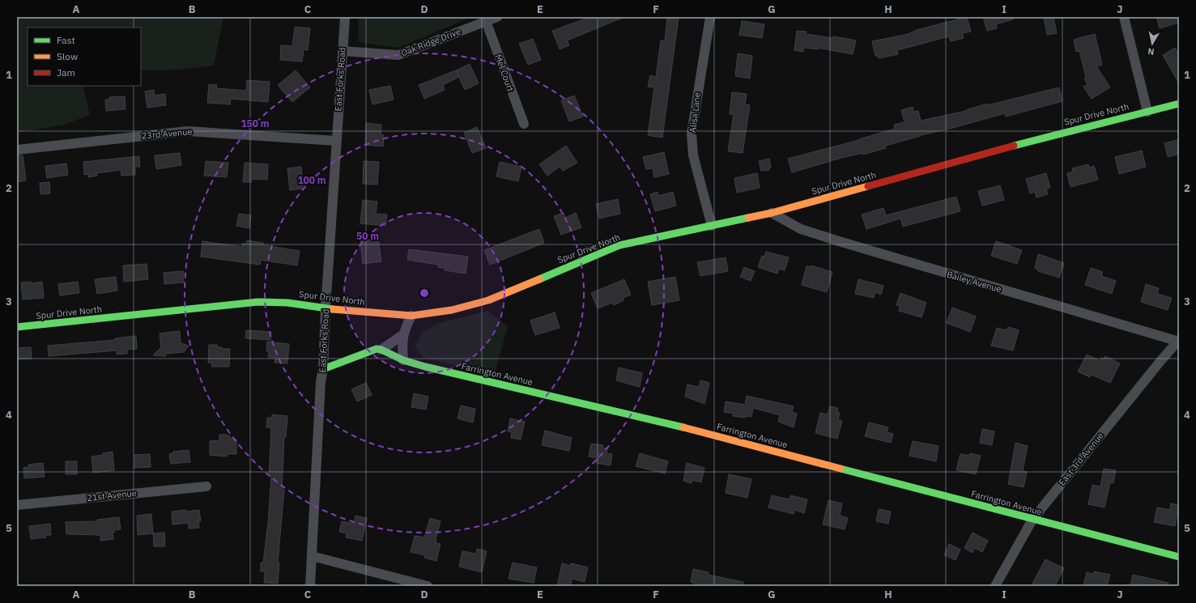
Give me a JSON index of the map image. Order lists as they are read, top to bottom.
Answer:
{
  "streets": {
    "street": [
      "Oak Ridge Drive",
      "Mel Court",
      "East Forks Road",
      "Alisa Lane",
      "Spur Drive North",
      "23rd Avenue",
      "Bailey Avenue",
      "Farrington Avenue",
      "East 3rd Avenue",
      "21st Avenue"
    ]
  },
  "crossings": [
    ["Oak Ridge Drive", "Mel Court"],
    ["Oak Ridge Drive", "East Forks Road"],
    ["East Forks Road", "Spur Drive North"],
    ["East Forks Road", "23rd Avenue"],
    ["Alisa Lane", "Spur Drive North"],
    ["Spur Drive North", "Bailey Avenue"],
    ["Bailey Avenue", "East 3rd Avenue"],
    ["Farrington Avenue", "East 3rd Avenue"]
  ],
  "legend": ["Fast", "Slow", "Jam"],
  "north": "bottom",
  "grid": {
    "columns": [
      "A",
      "B",
      "C",
      "D",
      "E",
      "F",
      "G",
      "H",
      "I",
      "J"
    ],
    "rows": [
      "1",
      "2",
      "3",
      "4",
      "5"
    ]
  },
  "rings": ["150 m", "100 m", "50 m"]
}
